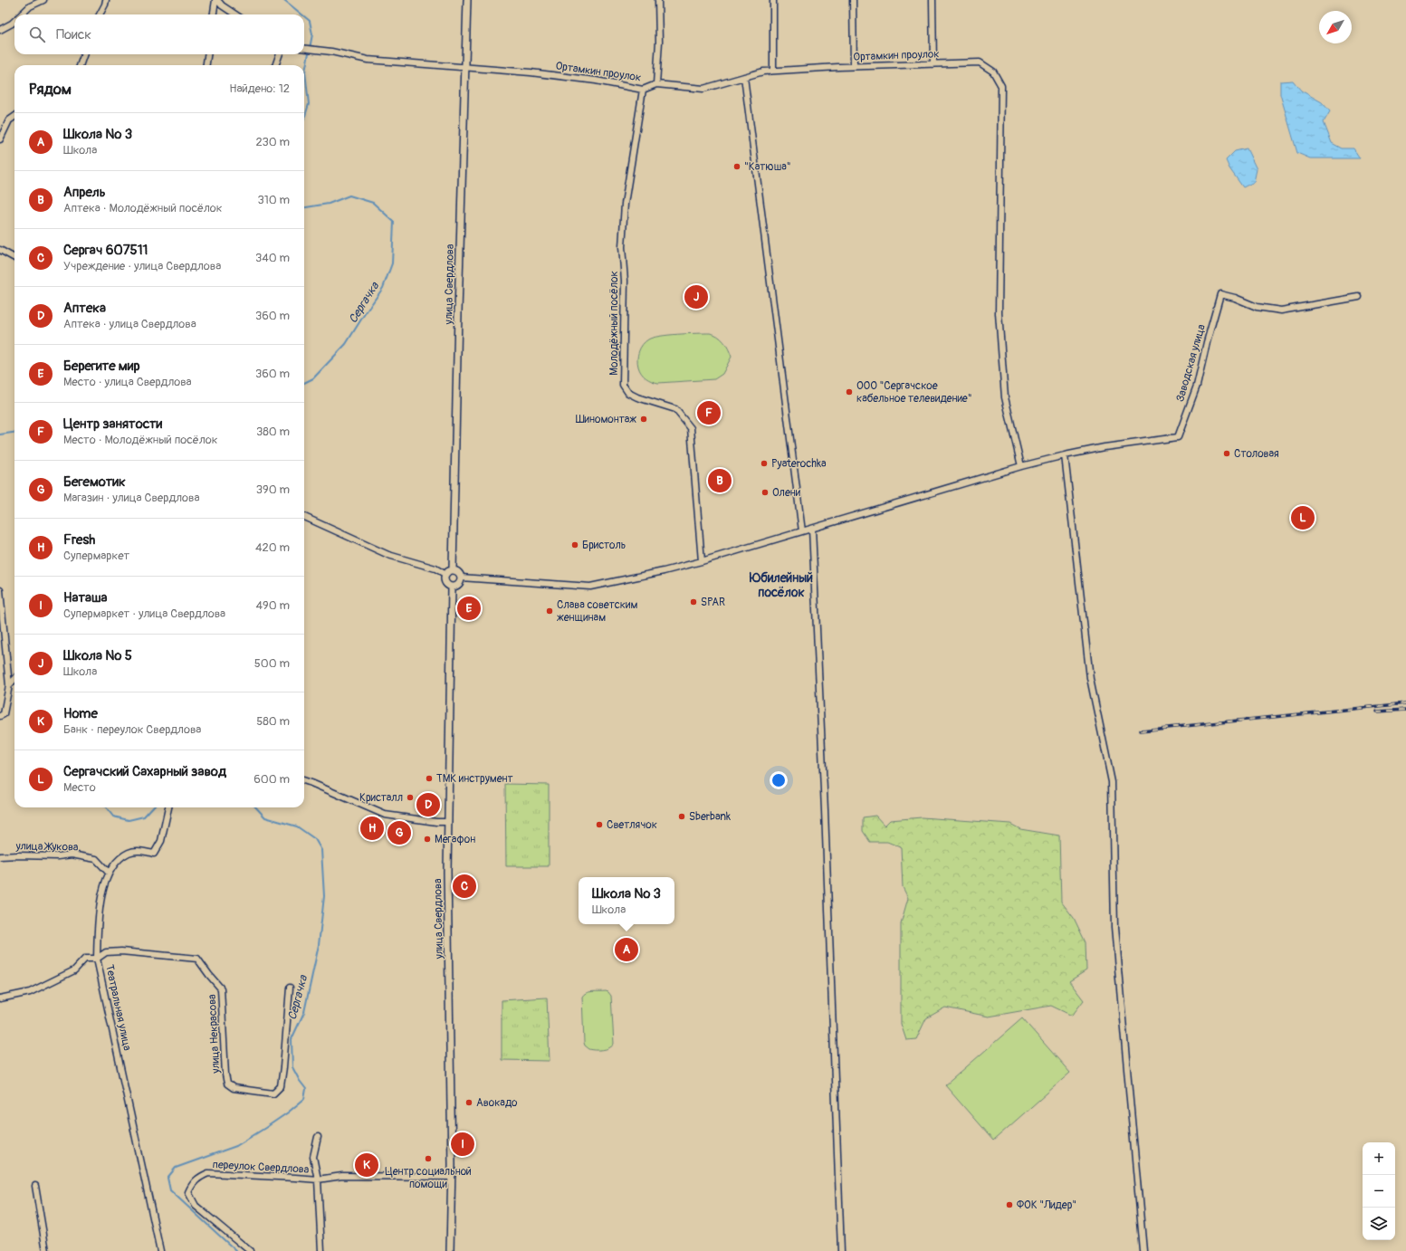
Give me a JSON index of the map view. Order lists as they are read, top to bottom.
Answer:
{
  "streets": {
    "street": [
      "Ортамкин проулок",
      "улица Свердлова",
      "Молодёжный посёлок",
      "Заводская улица",
      "улица Жукова",
      "Театральная улица",
      "улица Некрасова",
      "переулок Свердлова"
    ]
  },
  "crossings": [
    ["Ортамкин проулок", "улица Свердлова"],
    ["Ортамкин проулок", "Молодёжный посёлок"],
    ["улица Свердлова", "переулок Свердлова"],
    ["улица Жукова", "Театральная улица"],
    ["Театральная улица", "улица Некрасова"]
  ],
  "districts": ["Юбилейный посёлок"],
  "water": ["Сергачка"],
  "places": [
    "\"Катюша\"",
    "ООО \"Сергачское кабельное телевидение\"",
    "Шиномонтаж",
    "Столовая",
    "Pyaterochka",
    "Олени",
    "Бристоль",
    "SPAR",
    "Слава советским женщинам",
    "ТМК инструмент",
    "Кристалл",
    "Sberbank",
    "Светлячок",
    "Мегафон",
    "Авокадо",
    "Центр социальной помощи",
    "ФОК \"Лидер\""
  ],
  "north": "bottom left",
  "page": {
    "search": "Поиск",
    "heading": ["Рядом", "Найдено: 12"],
    "list": [
      {
        "mark": "A",
        "name": "Школа № 3",
        "note": "Школа",
        "value": "230 m"
      },
      {
        "mark": "B",
        "name": "Апрель",
        "note": "Аптека · Молодёжный посёлок",
        "value": "310 m"
      },
      {
        "mark": "C",
        "name": "Сергач 607511",
        "note": "Учреждение · улица Свердлова",
        "value": "340 m"
      },
      {
        "mark": "D",
        "name": "Аптека",
        "note": "Аптека · улица Свердлова",
        "value": "360 m"
      },
      {
        "mark": "E",
        "name": "Берегите мир",
        "note": "Место · улица Свердлова",
        "value": "360 m"
      },
      {
        "mark": "F",
        "name": "Центр занятости",
        "note": "Место · Молодёжный посёлок",
        "value": "380 m"
      },
      {
        "mark": "G",
        "name": "Бегемотик",
        "note": "Магазин · улица Свердлова",
        "value": "390 m"
      },
      {
        "mark": "H",
        "name": "Fresh",
        "note": "Супермаркет",
        "value": "420 m"
      },
      {
        "mark": "I",
        "name": "Наташа",
        "note": "Супермаркет · улица Свердлова",
        "value": "490 m"
      },
      {
        "mark": "J",
        "name": "Школа № 5",
        "note": "Школа",
        "value": "500 m"
      },
      {
        "mark": "K",
        "name": "Home",
        "note": "Банк · переулок Свердлова",
        "value": "580 m"
      },
      {
        "mark": "L",
        "name": "Сергачский Сахарный завод",
        "note": "Место",
        "value": "600 m"
      }
    ],
    "pins": [
      "J",
      "F",
      "B",
      "L",
      "E",
      "D",
      "H",
      "G",
      "C",
      "A",
      "I",
      "K"
    ],
    "popup": ["Школа № 3", "Школа"],
    "map_buttons": ["+", "−"]
  }
}
